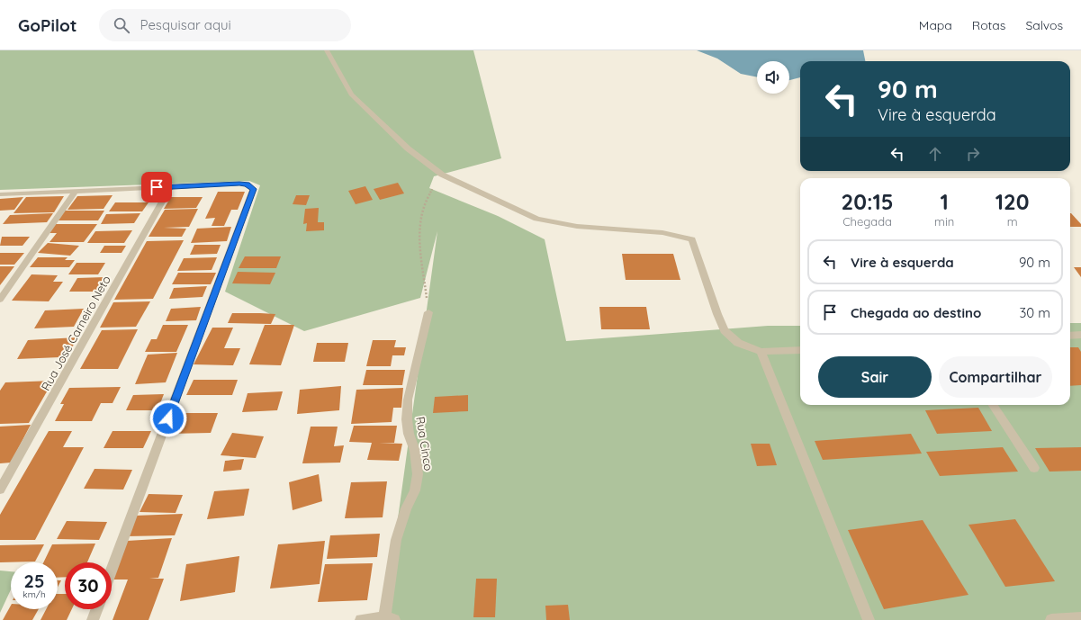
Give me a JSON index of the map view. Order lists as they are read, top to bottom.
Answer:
{
  "streets": {
    "street": ["Rua José Carneiro Neto", "Rua Cinco"]
  },
  "page": {
    "header": "GoPilot",
    "search": "Pesquisar aqui",
    "nav": ["Mapa", "Rotas", "Salvos"],
    "turn": ["90 m", "Vire à esquerda"],
    "eta": [
      "20:15",
      "Chegada",
      "1",
      "min",
      "120",
      "m"
    ],
    "list": [
      {
        "name": "Vire à esquerda",
        "value": "90 m"
      },
      {
        "name": "Chegada ao destino",
        "value": "30 m"
      }
    ],
    "buttons": ["Sair", "Compartilhar"],
    "speed": "25 km/h",
    "limit": "30"
  }
}
